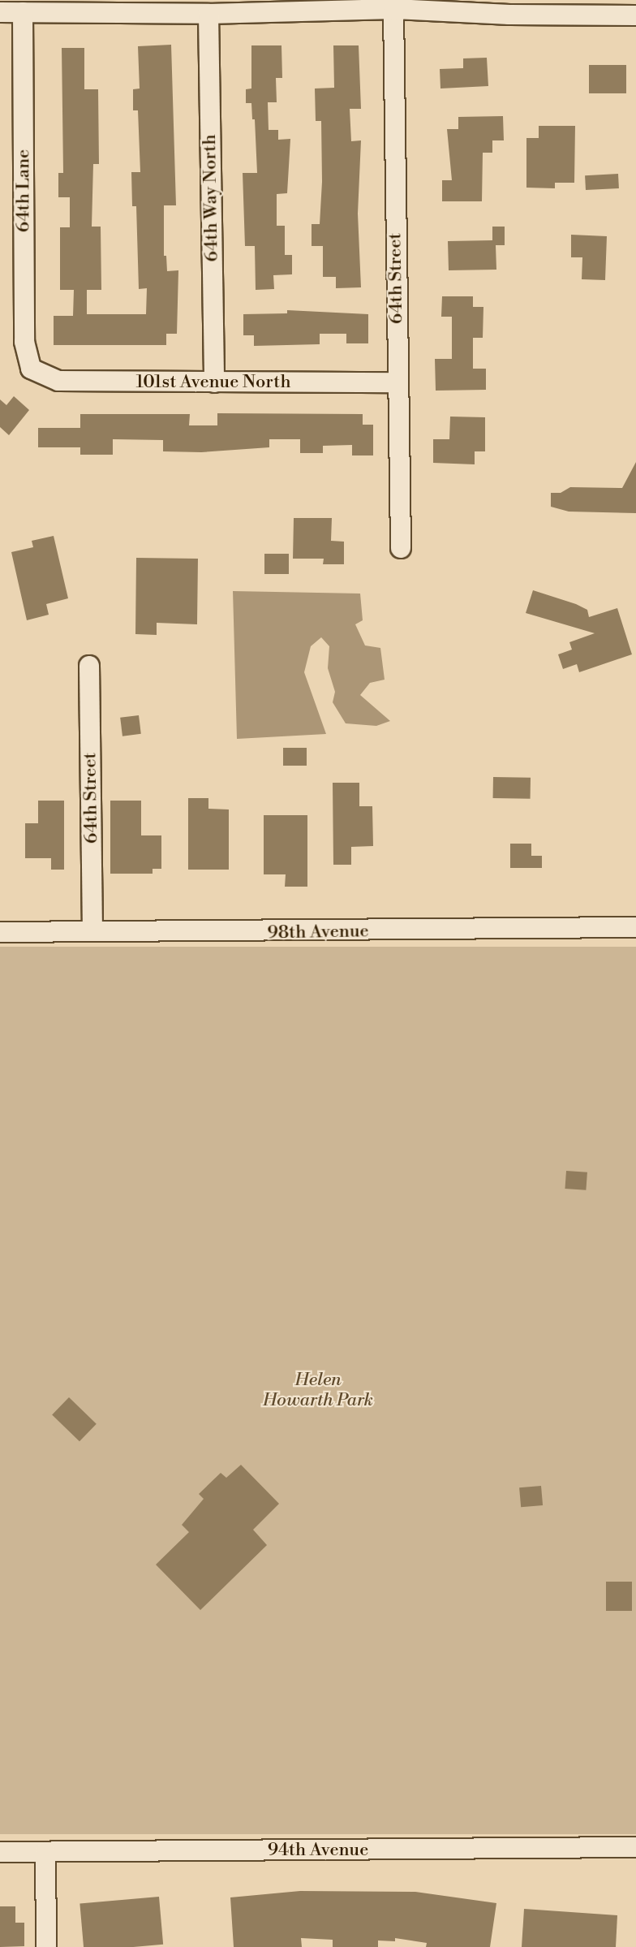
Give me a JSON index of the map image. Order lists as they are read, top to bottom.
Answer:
{
  "streets": {
    "street": [
      "64th Lane",
      "64th Way North",
      "64th Street",
      "101st Avenue North",
      "98th Avenue",
      "94th Avenue"
    ]
  },
  "crossings": [
    ["64th Lane", "101st Avenue North"],
    ["64th Way North", "101st Avenue North"],
    ["64th Street", "101st Avenue North"],
    ["64th Street", "98th Avenue"]
  ],
  "parks": ["Helen Howarth Park"]
}
